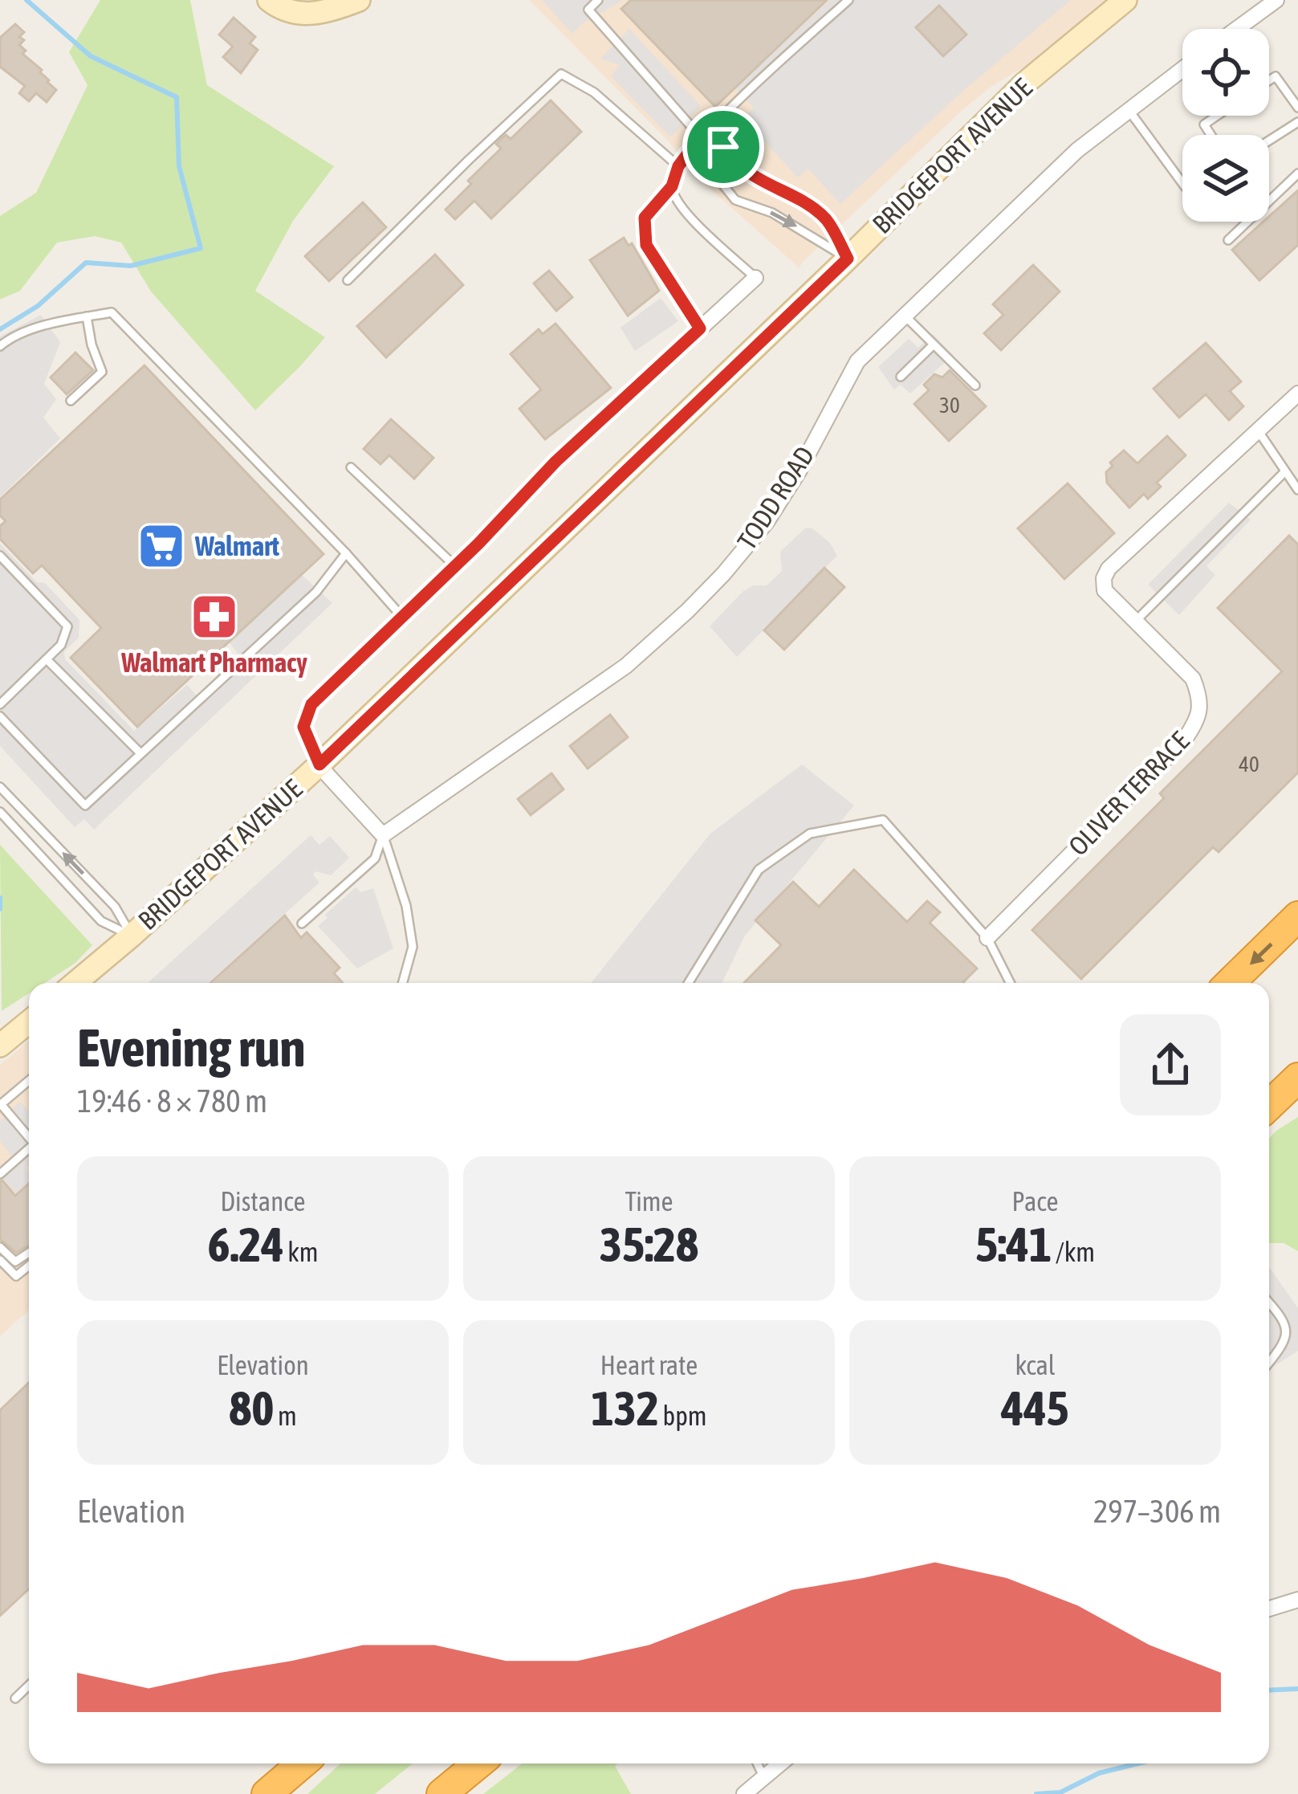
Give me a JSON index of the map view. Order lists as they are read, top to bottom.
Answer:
{
  "streets": {
    "main road": ["BRIDGEPORT AVENUE"],
    "street": ["TODD ROAD", "OLIVER TERRACE"]
  },
  "places": {
    "supermarket": ["Walmart"],
    "pharmacy": ["Walmart Pharmacy"]
  },
  "house_numbers": ["30", "40"],
  "page": {
    "heading": ["Evening run", "19:46 · 8 × 780 m"],
    "stats": [
      ["Distance", "6.24 km"],
      ["Time", "35:28"],
      ["Pace", "5:41 /km"],
      ["Elevation", "80 m"],
      ["Heart rate", "132 bpm"],
      ["kcal", "445"]
    ],
    "chart": ["Elevation", "297–306 m"]
  }
}
